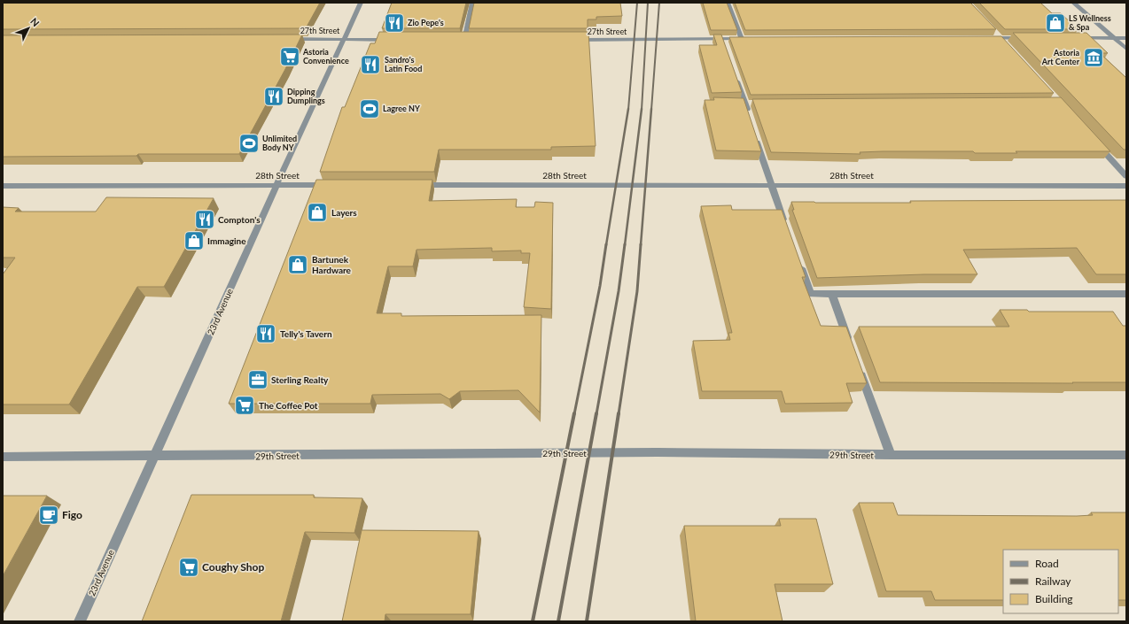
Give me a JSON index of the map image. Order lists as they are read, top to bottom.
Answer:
{
  "streets": {
    "street": [
      "27th Street",
      "28th Street",
      "23rd Avenue",
      "29th Street"
    ]
  },
  "crossings": [
    ["27th Street", "23rd Avenue"],
    ["28th Street", "23rd Avenue"],
    ["23rd Avenue", "29th Street"]
  ],
  "places": {
    "restaurant": [
      "Zio Pepe's",
      "Sandro's Latin Food",
      "Dipping Dumplings",
      "Compton's",
      "Telly's Tavern"
    ],
    "shop": [
      "LS Wellness & Spa",
      "Layers",
      "Immagine",
      "Bartunek Hardware"
    ],
    "supermarket": ["Astoria Convenience", "The Coffee Pot", "Coughy Shop"],
    "museum": ["Astoria Art Center"],
    "sports": ["Lagree NY", "Unlimited Body NY"],
    "office": ["Sterling Realty"],
    "cafe": ["Figo"]
  },
  "legend": ["Road", "Railway", "Building"],
  "north": "top right"
}
